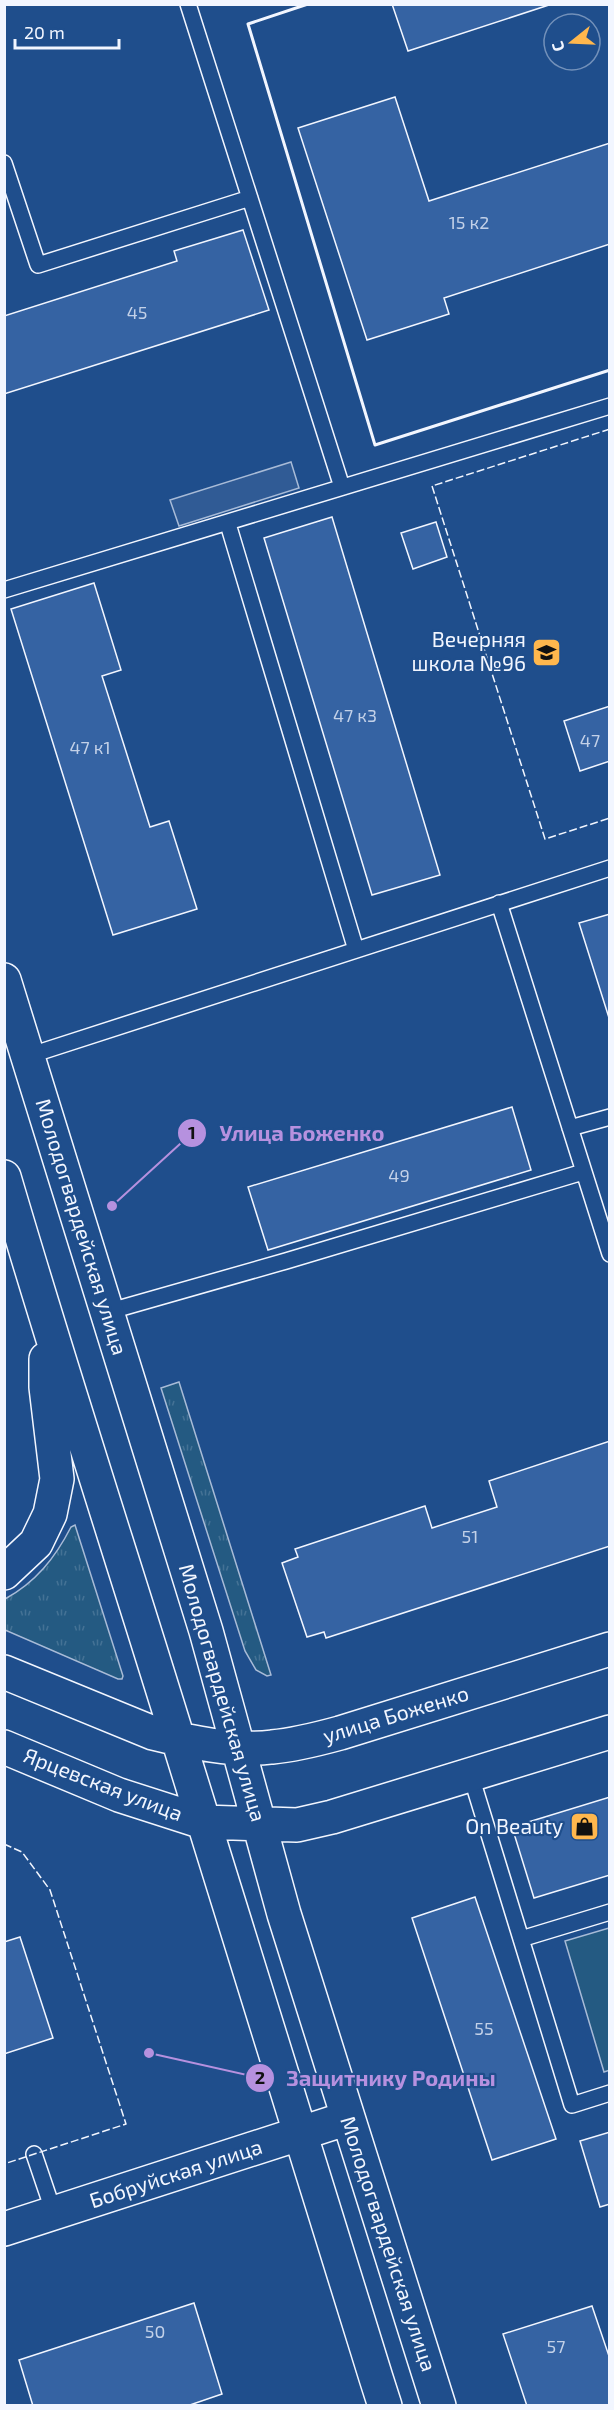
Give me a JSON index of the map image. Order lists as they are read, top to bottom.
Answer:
{
  "streets": {
    "main road": [
      "Молодогвардейская улица",
      "улица Боженко",
      "Ярцевская улица",
      "Бобруйская улица"
    ]
  },
  "crossings": [
    ["Молодогвардейская улица", "улица Боженко"],
    ["Молодогвардейская улица", "Бобруйская улица"]
  ],
  "places": {
    "school or university": ["Вечерняя школа №96"],
    "other": ["Улица Боженко", "Защитнику Родины"],
    "shop": ["On Beauty"]
  },
  "house_numbers": [
    "15 к2",
    "45",
    "47 к3",
    "47",
    "47 к1",
    "49",
    "51",
    "55",
    "50",
    "57"
  ],
  "scale_bar": "20 m",
  "north": "left"
}
